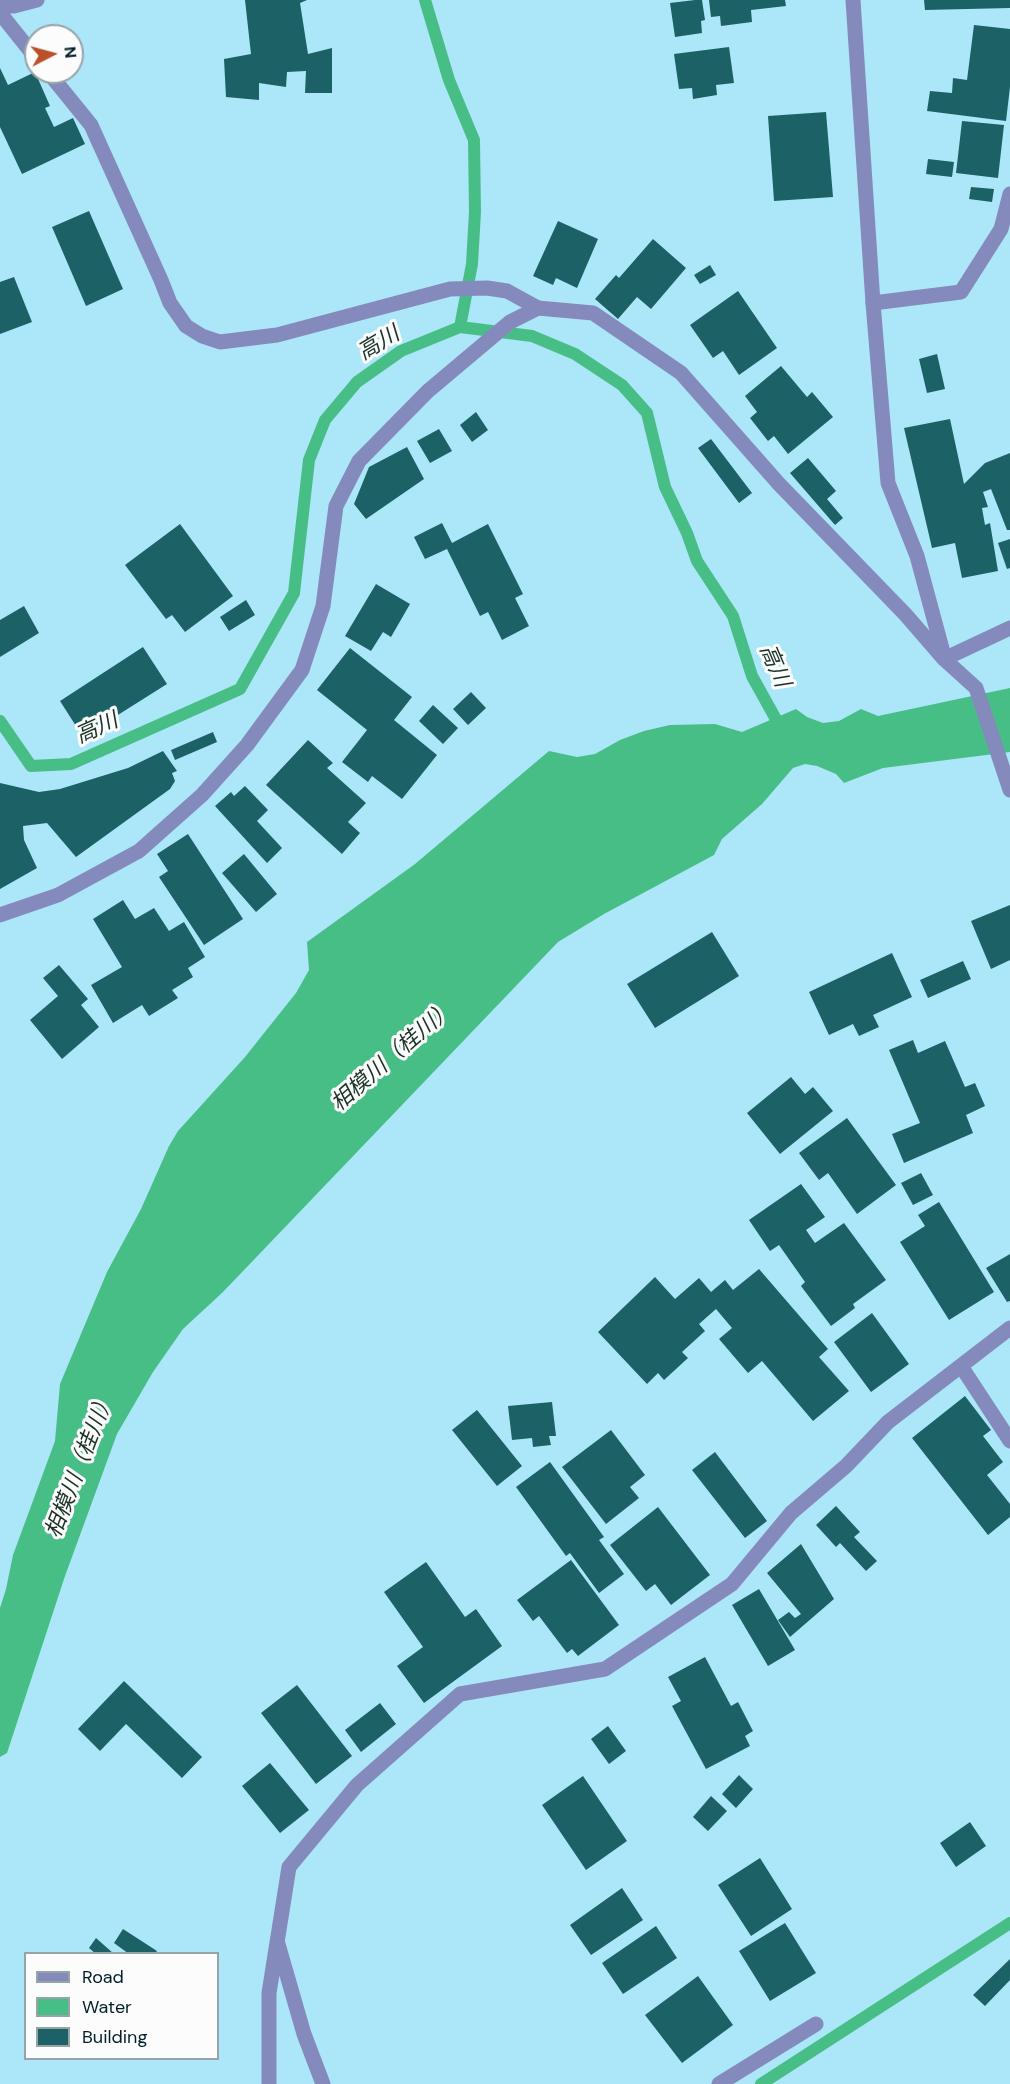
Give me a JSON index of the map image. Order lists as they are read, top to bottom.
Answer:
{
  "water": ["高川", "相模川（桂川）"],
  "legend": ["Road", "Water", "Building"],
  "north": "right"
}
